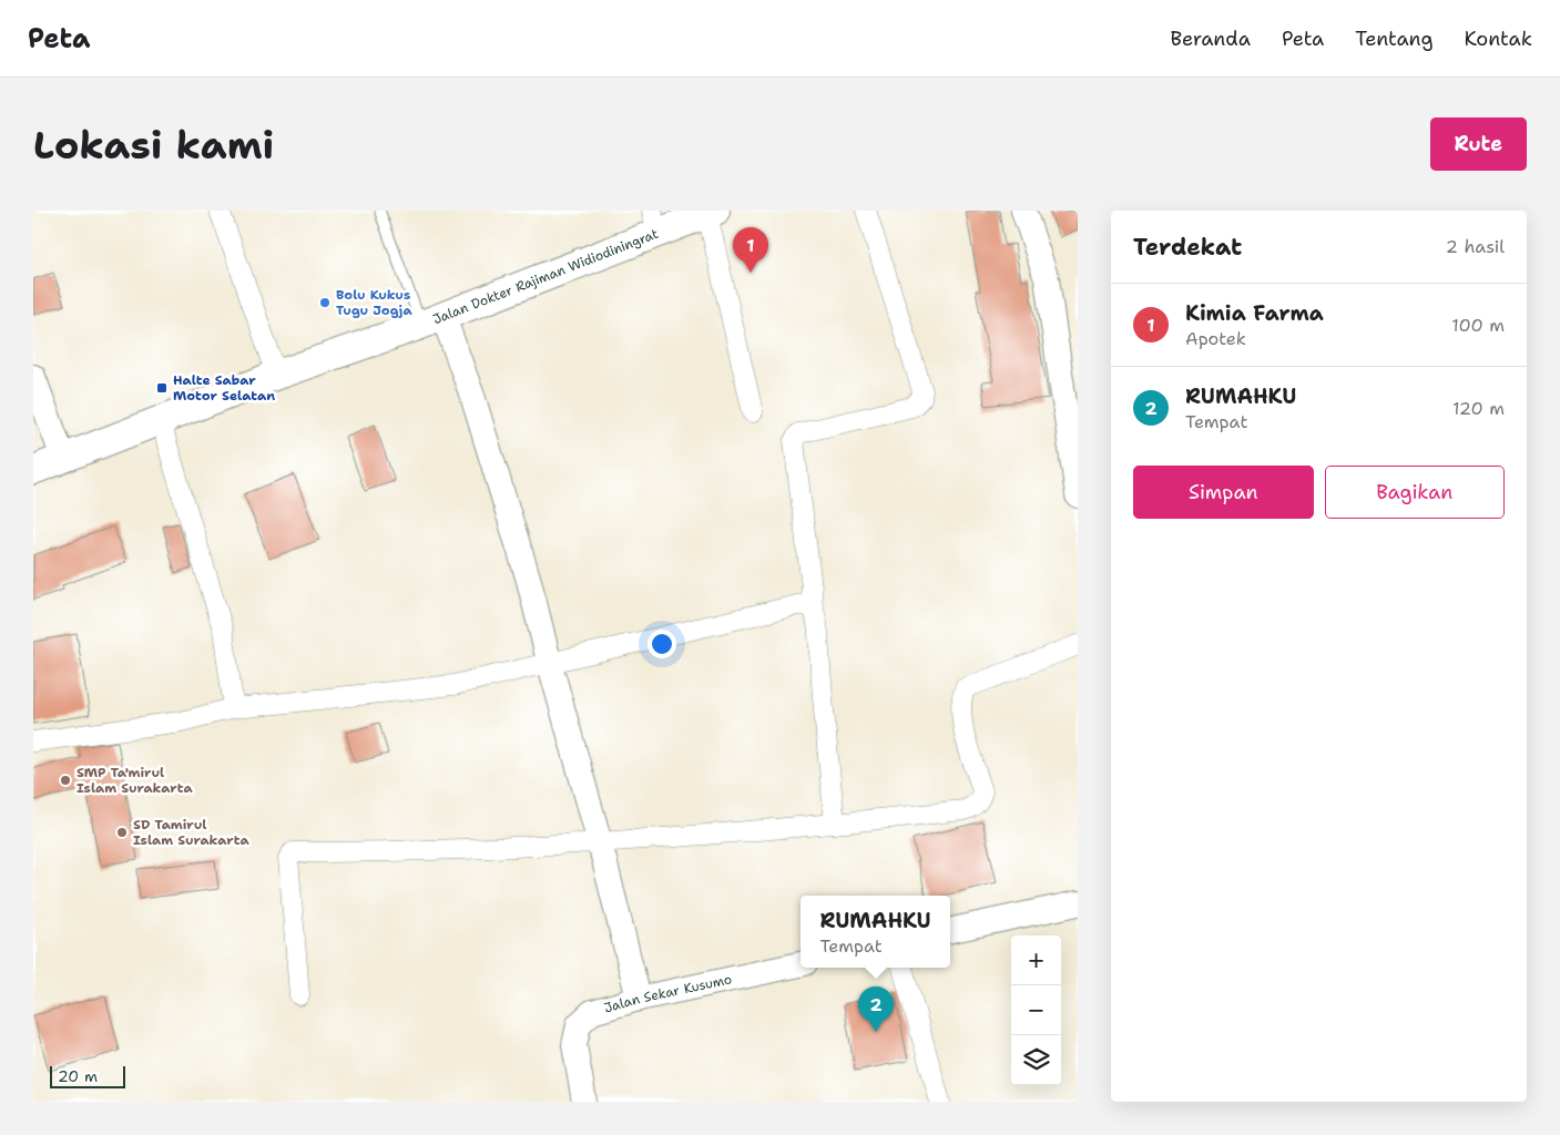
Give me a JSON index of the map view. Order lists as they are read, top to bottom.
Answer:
{
  "streets": {
    "main road": ["Jalan Dokter Rajiman Widiodiningrat"],
    "street": ["Jalan Sekar Kusumo"]
  },
  "places": {
    "other": ["Bolu Kukus Tugu Jogja", "SMP Ta'mirul Islam Surakarta", "SD Tamirul Islam Surakarta"],
    "transit": ["Halte Sabar Motor Selatan"]
  },
  "scale_bar": "20 m",
  "page": {
    "header": "Peta",
    "nav": [
      "Beranda",
      "Peta",
      "Tentang",
      "Kontak"
    ],
    "buttons": [
      "Rute",
      ["Simpan", "Bagikan"]
    ],
    "title": "Lokasi kami",
    "heading": ["Terdekat", "2 hasil"],
    "pins": ["1", "2"],
    "list": [
      {
        "mark": "1",
        "name": "Kimia Farma",
        "note": "Apotek",
        "value": "100 m"
      },
      {
        "mark": "2",
        "name": "RUMAHKU",
        "note": "Tempat",
        "value": "120 m"
      }
    ],
    "popup": ["RUMAHKU", "Tempat"],
    "map_buttons": ["+", "−"],
    "scale": "20 m"
  }
}
